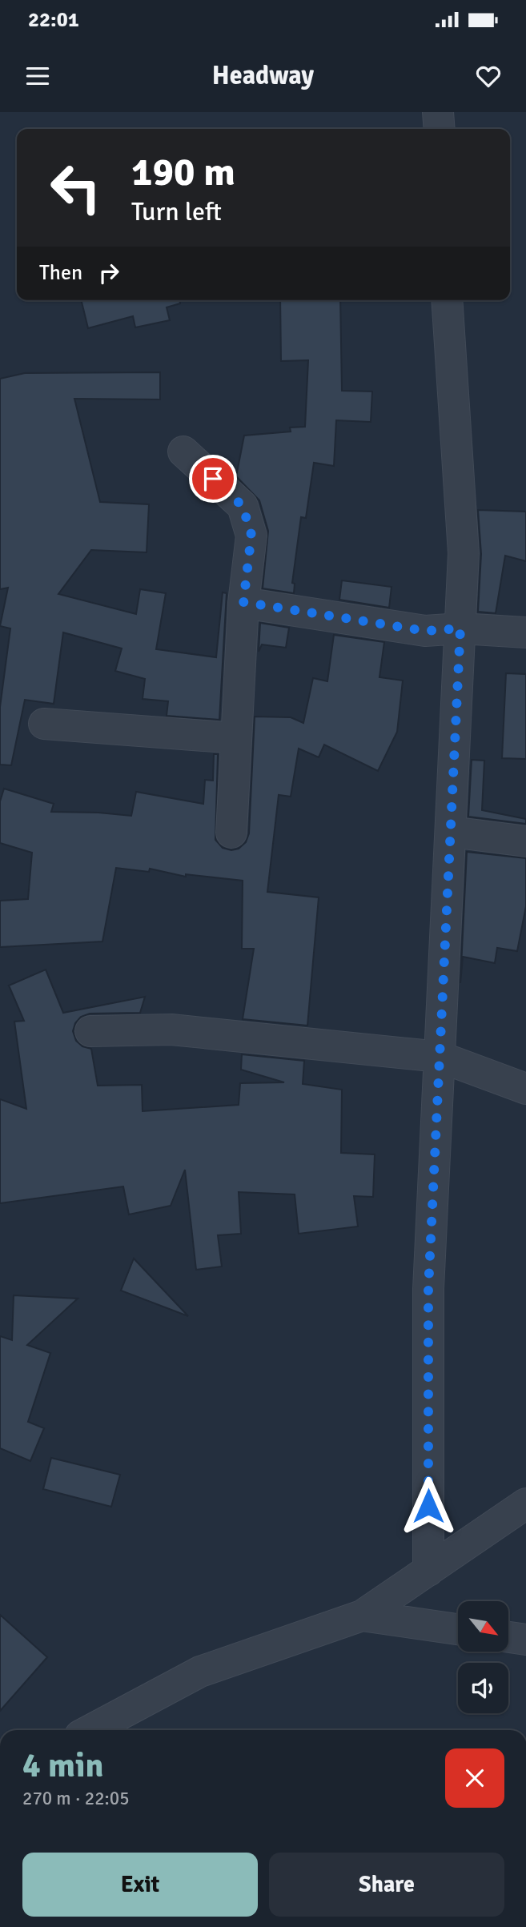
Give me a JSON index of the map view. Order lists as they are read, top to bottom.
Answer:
{
  "north": "bottom right",
  "page": {
    "status": "22:01",
    "header": "Headway",
    "turn": ["190 m", "Turn left"],
    "then": "Then",
    "heading": ["4 min", "270 m · 22:05"],
    "buttons": ["Exit", "Share"]
  }
}
